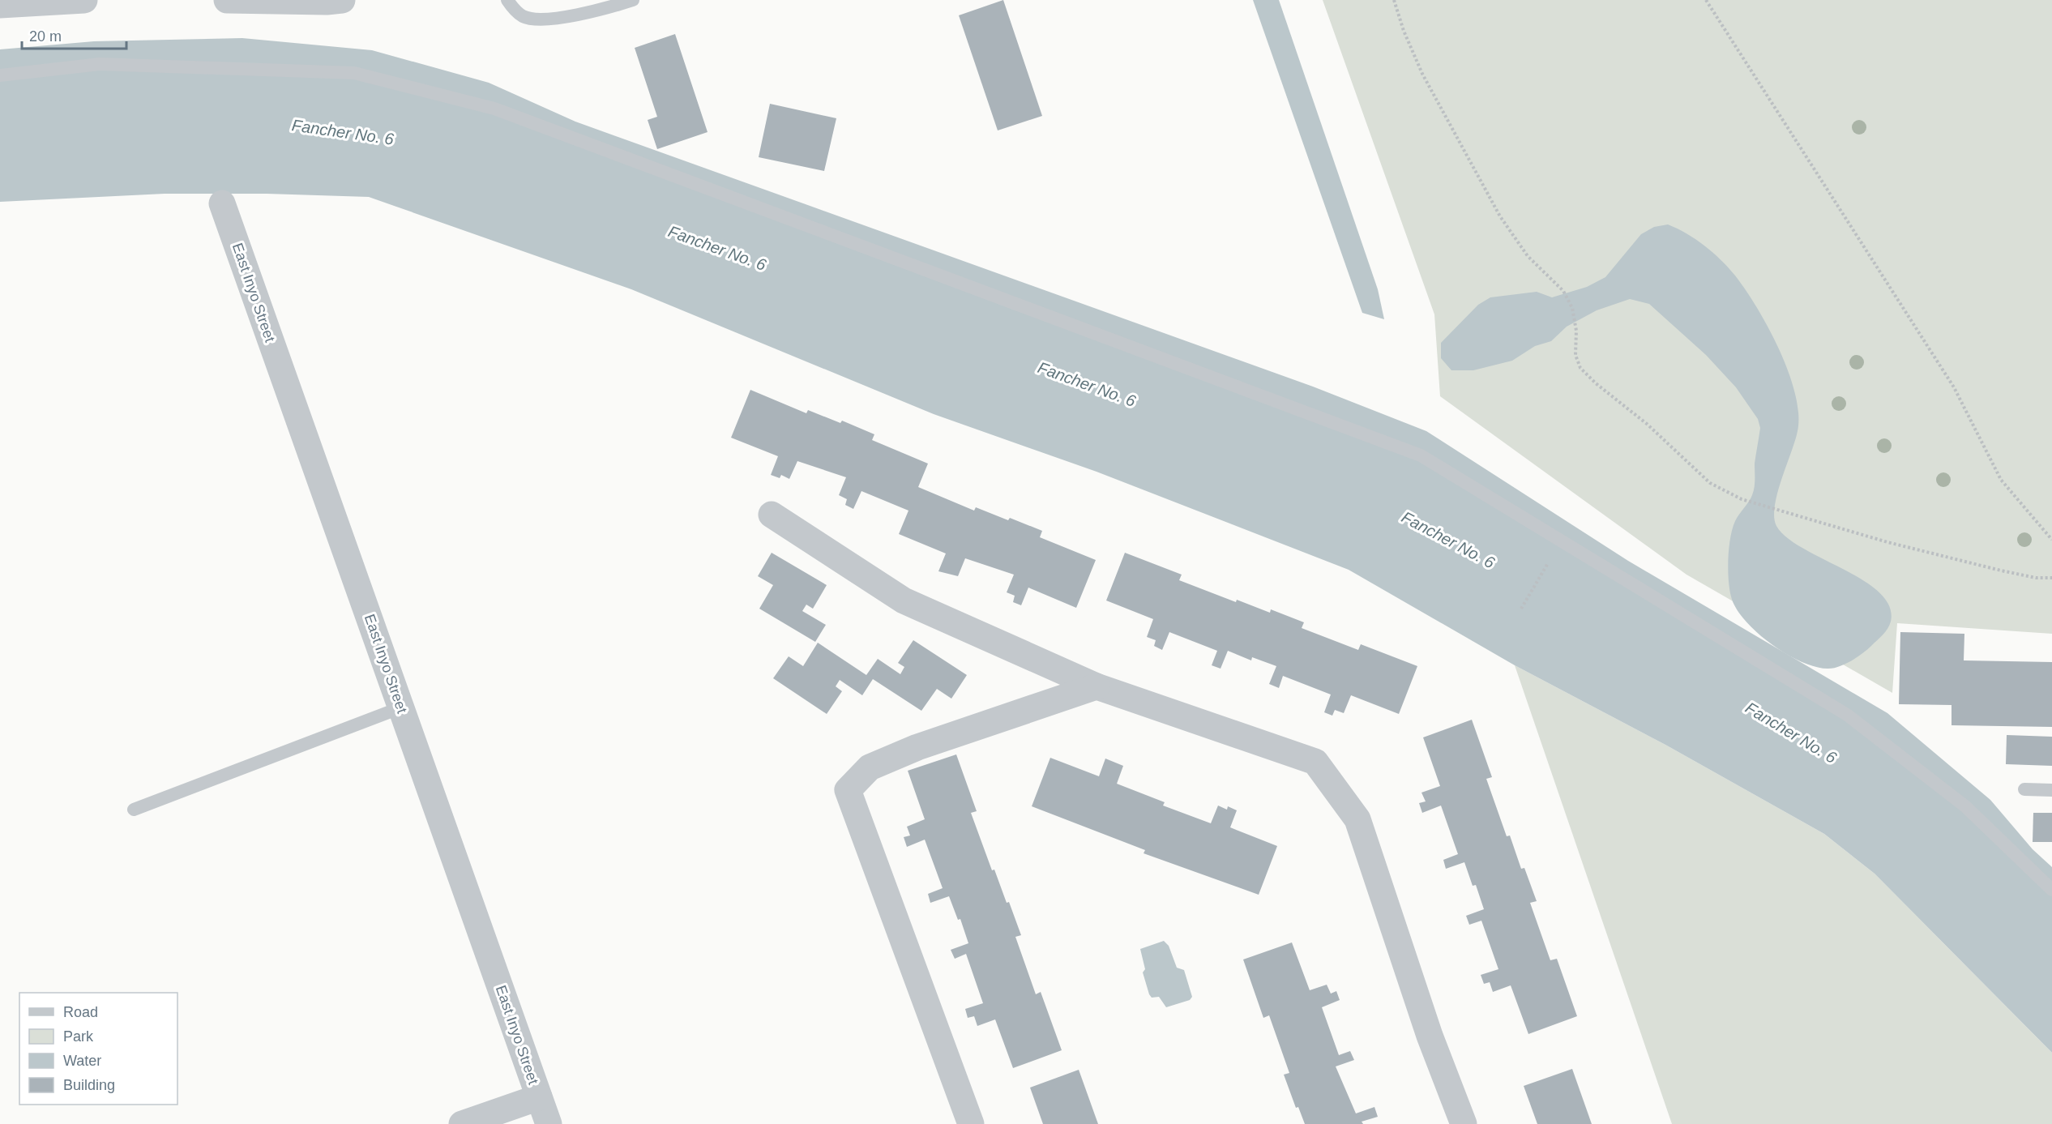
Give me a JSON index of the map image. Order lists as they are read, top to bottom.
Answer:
{
  "streets": {
    "street": ["East Inyo Street"]
  },
  "water": ["Fancher No. 6"],
  "legend": [
    "Road",
    "Park",
    "Water",
    "Building"
  ],
  "scale_bar": "20 m"
}
